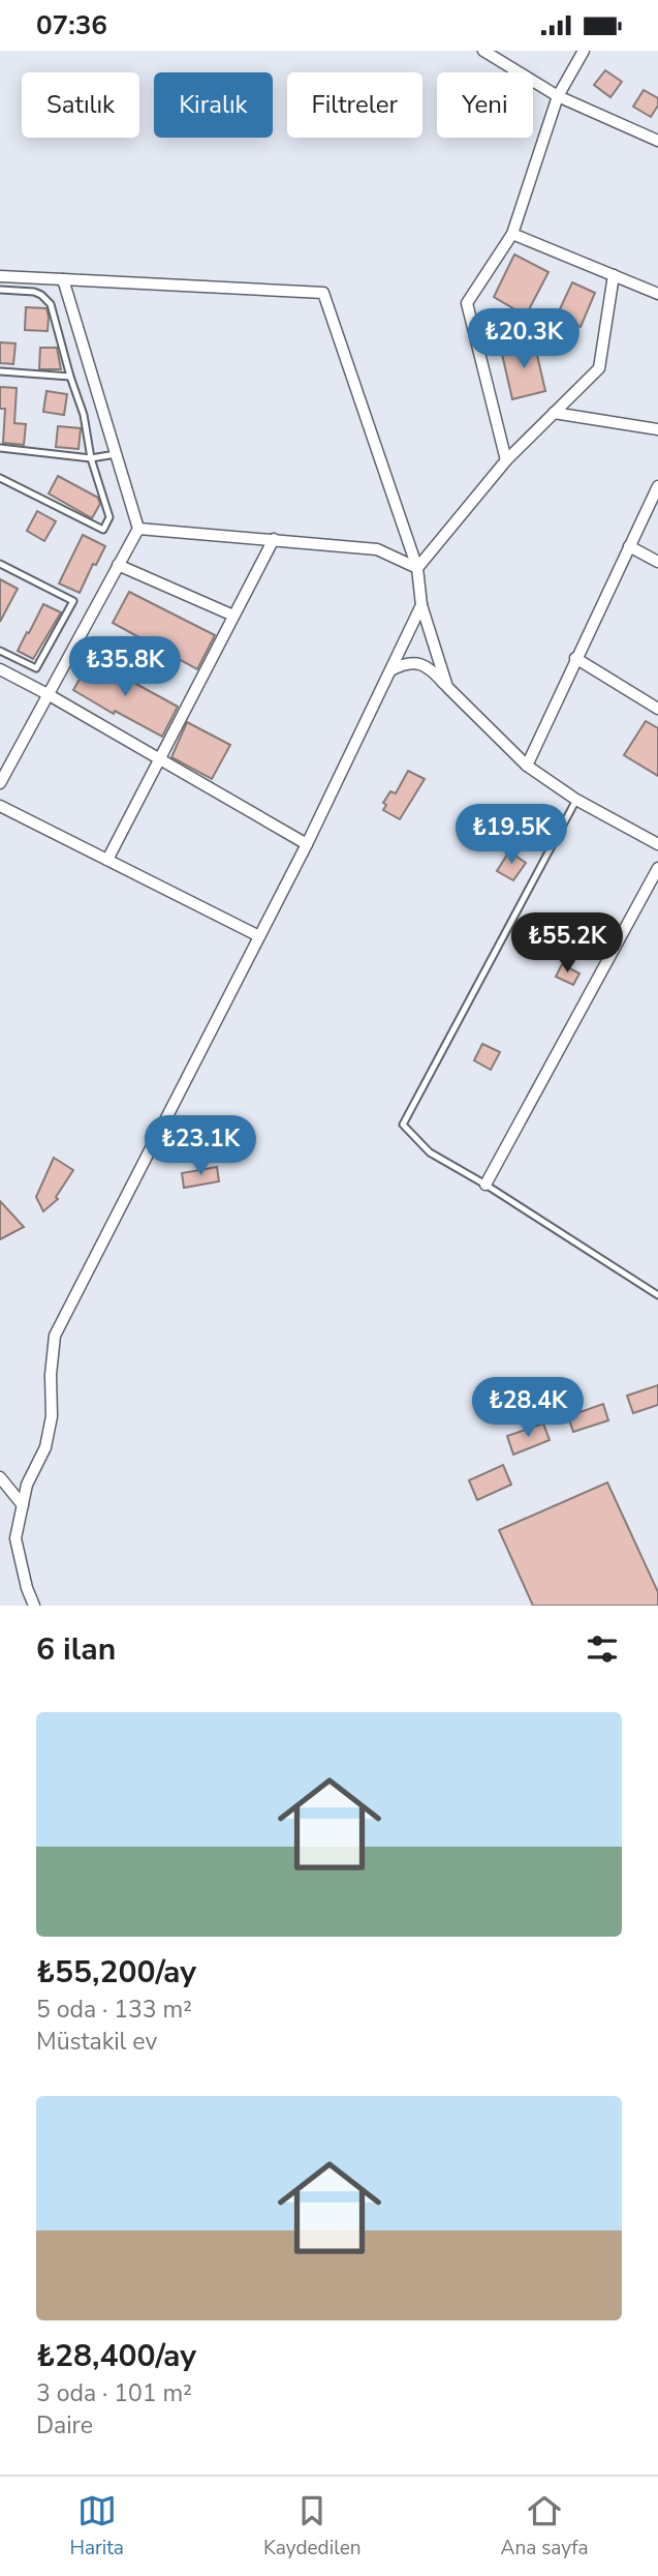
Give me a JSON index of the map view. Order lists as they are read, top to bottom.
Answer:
{
  "page": {
    "status": "07:36",
    "chip": [
      "Satılık",
      "Kiralık",
      "Filtreler",
      "Yeni"
    ],
    "price": [
      "₺20.3K",
      "₺35.8K",
      "₺19.5K",
      "₺55.2K",
      "₺23.1K",
      "₺28.4K"
    ],
    "heading": "6 ilan",
    "list": [
      {
        "name": "₺55,200/ay",
        "note": "5 oda · 133 m² · Müstakil ev"
      },
      {
        "name": "₺28,400/ay",
        "note": "3 oda · 101 m² · Daire"
      }
    ],
    "tabs": ["Harita", "Kaydedilen", "Ana sayfa"]
  }
}
